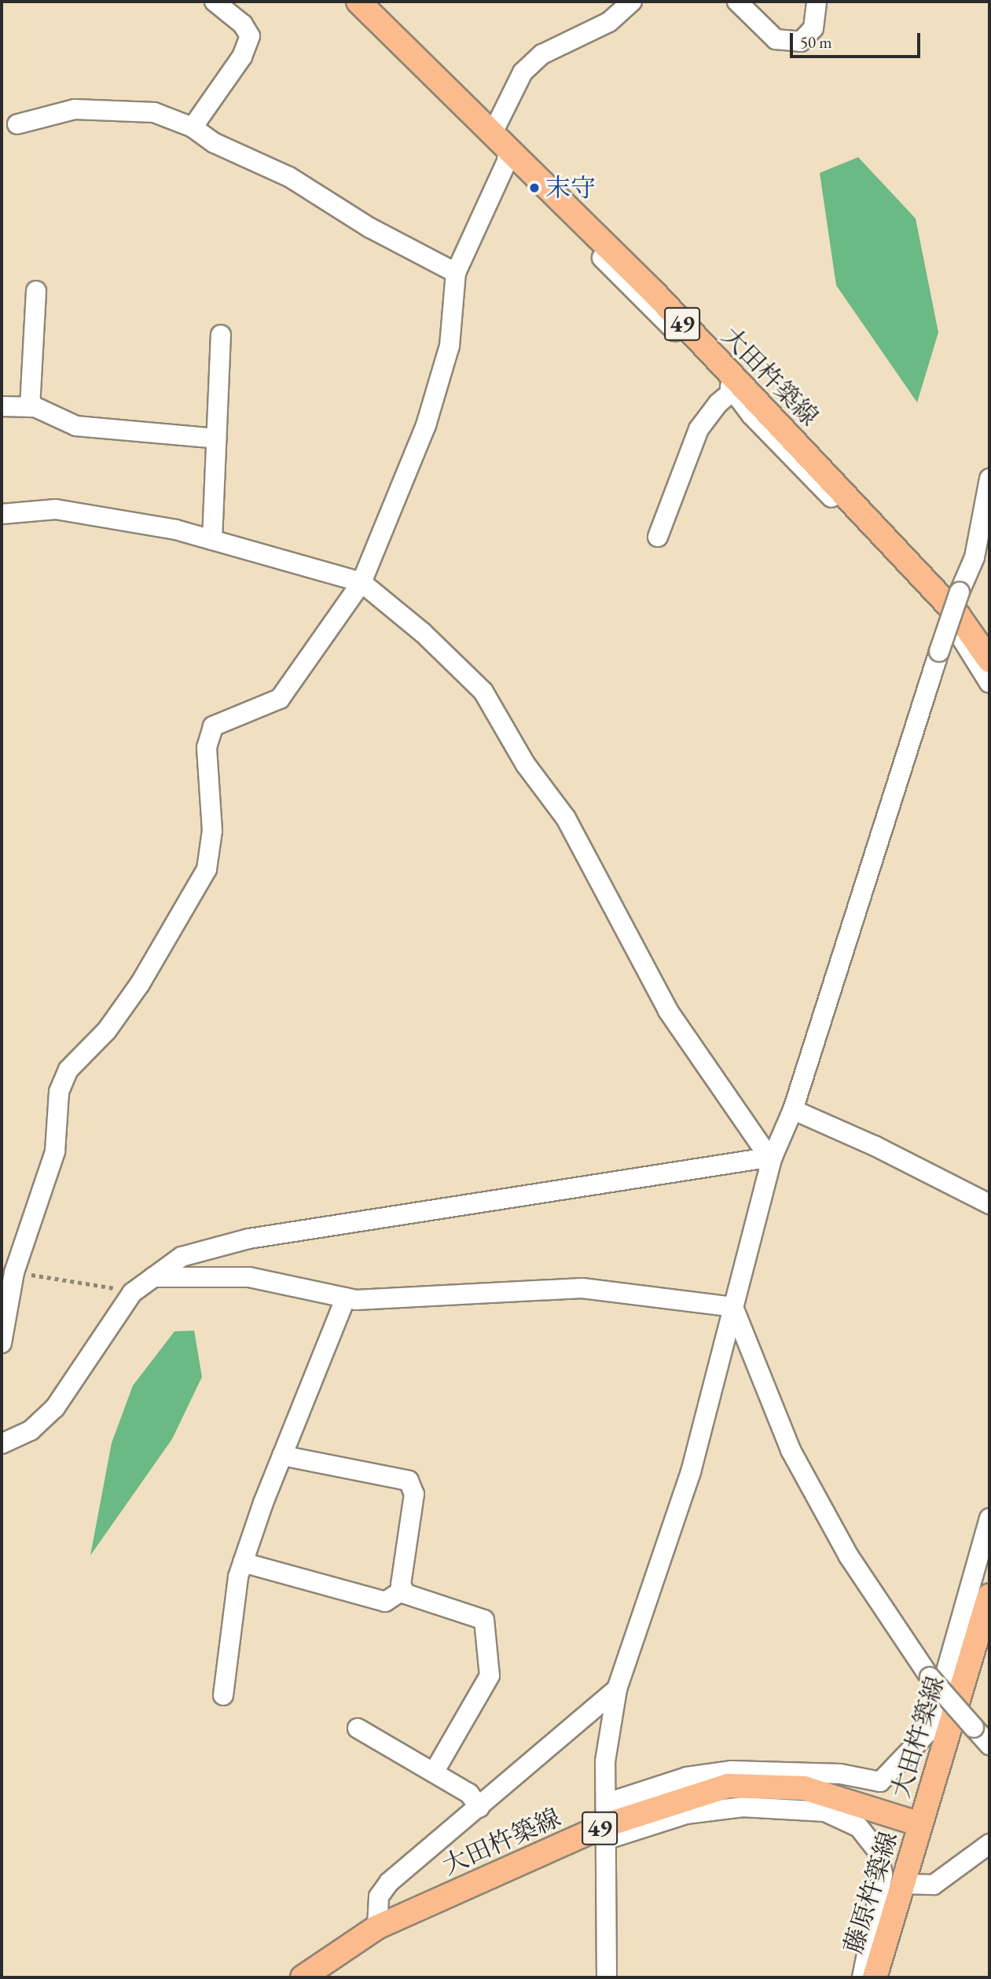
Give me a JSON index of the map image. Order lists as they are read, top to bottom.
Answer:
{
  "streets": {
    "main road": ["49", "大田杵築線", "藤原杵築線"]
  },
  "crossings": [
    ["大田杵築線", "藤原杵築線"]
  ],
  "places": ["末守"],
  "scale_bar": "50 m"
}
